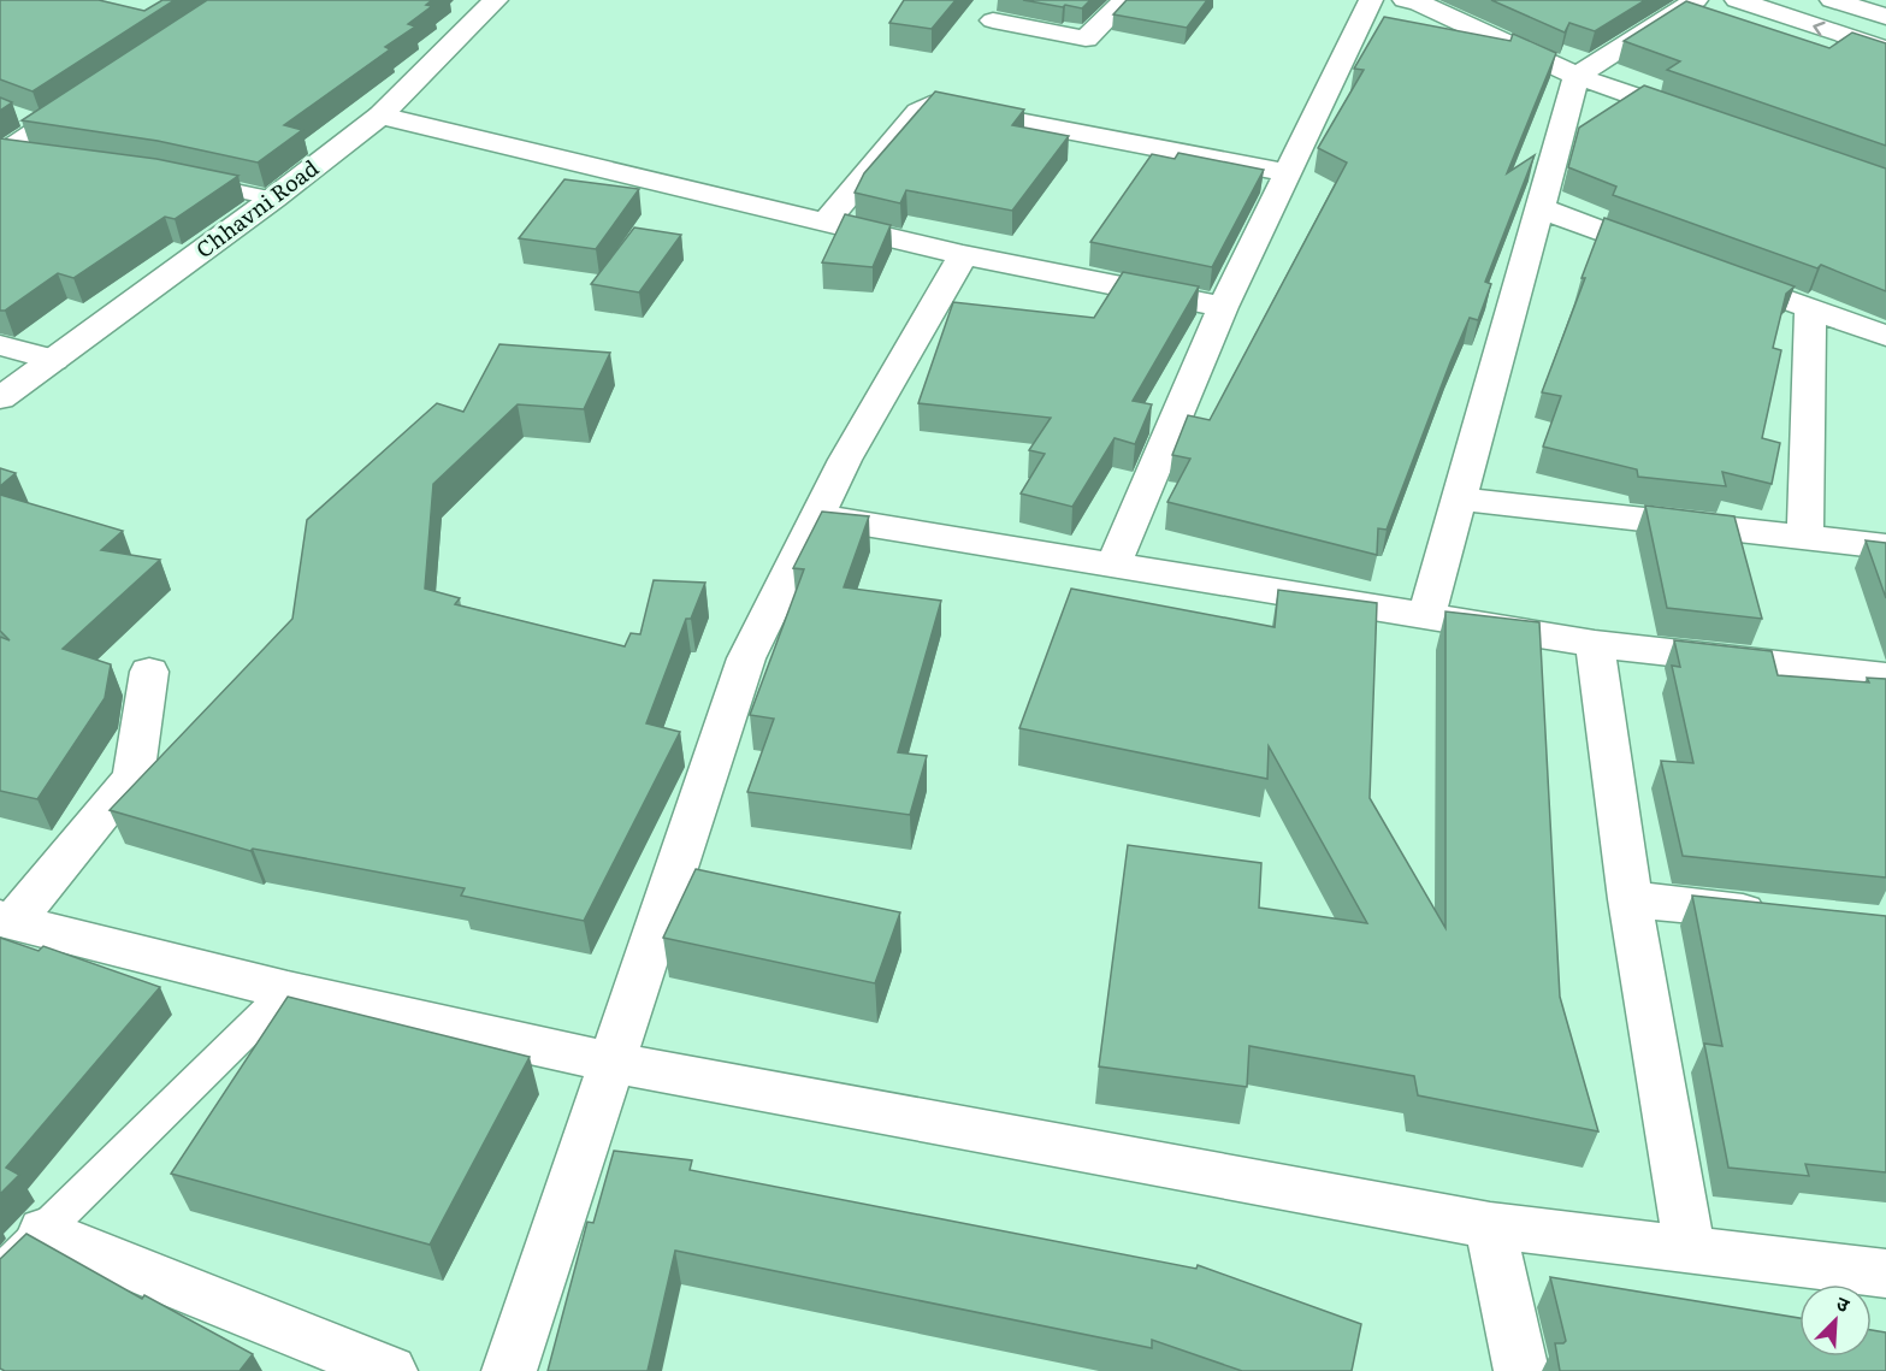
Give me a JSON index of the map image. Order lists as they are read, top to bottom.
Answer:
{
  "streets": {
    "street": ["Chhavni Road"]
  },
  "north": "top right"
}
